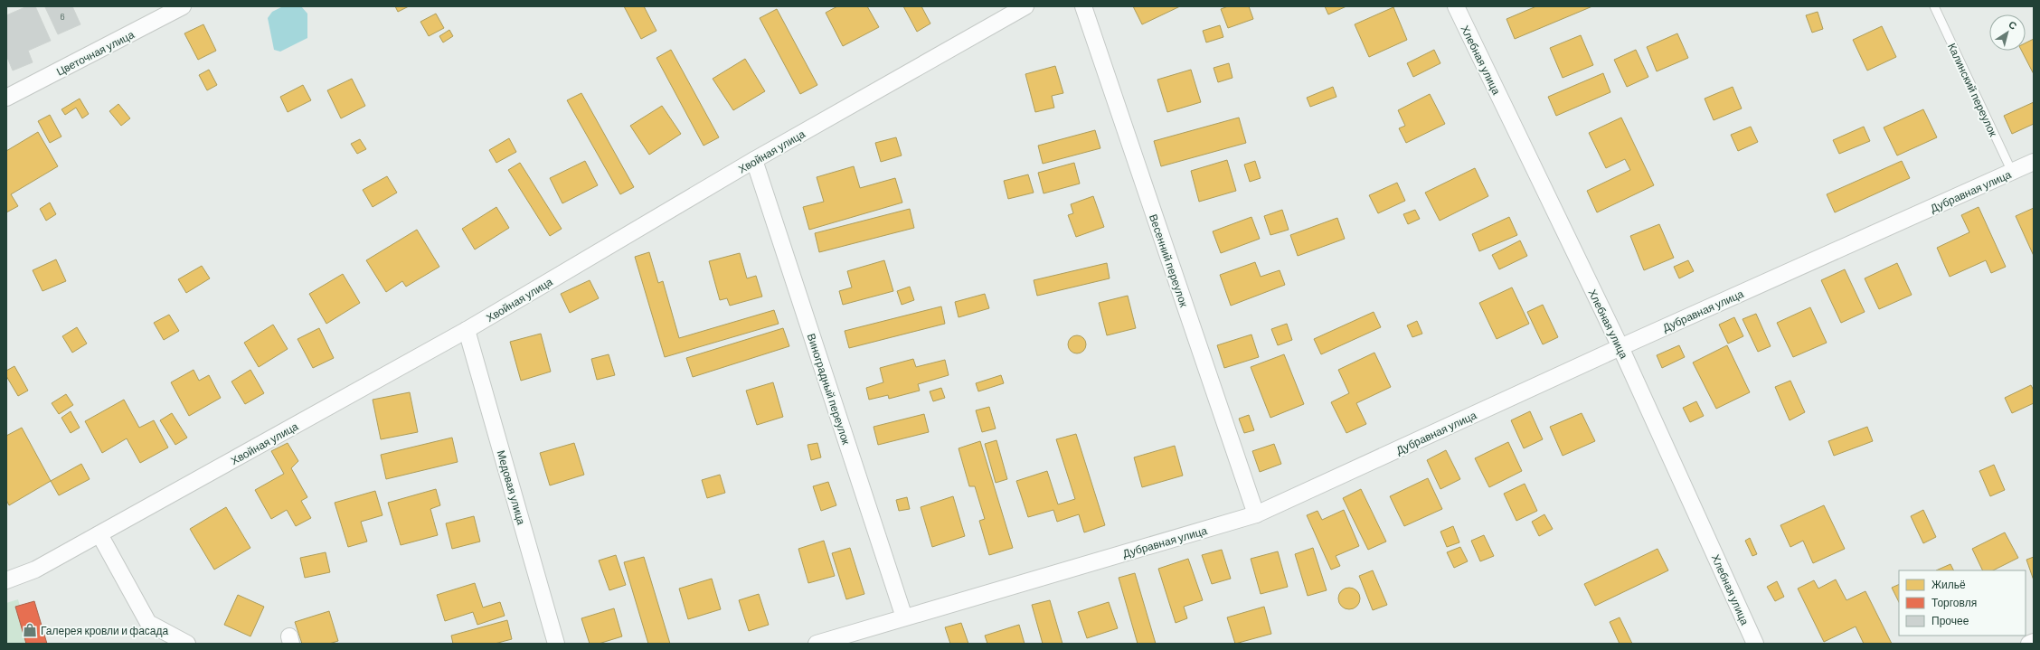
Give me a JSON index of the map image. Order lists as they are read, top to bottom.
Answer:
{
  "streets": {
    "street": [
      "Цветочная улица",
      "Хлебная улица",
      "Хвойная улица",
      "Дубравная улица",
      "Весенний переулок",
      "Виноградный переулок",
      "Медовая улица"
    ],
    "lane": ["Калинский переулок"]
  },
  "crossings": [
    ["Хлебная улица", "Дубравная улица"],
    ["Калинский переулок", "Дубравная улица"],
    ["Хвойная улица", "Виноградный переулок"],
    ["Хвойная улица", "Медовая улица"],
    ["Дубравная улица", "Весенний переулок"],
    ["Дубравная улица", "Виноградный переулок"]
  ],
  "places": {
    "shop": ["Галерея кровли и фасада"]
  },
  "house_numbers": ["6"],
  "legend": ["Жильё", "Торговля", "Прочее"],
  "north": "top right"
}
